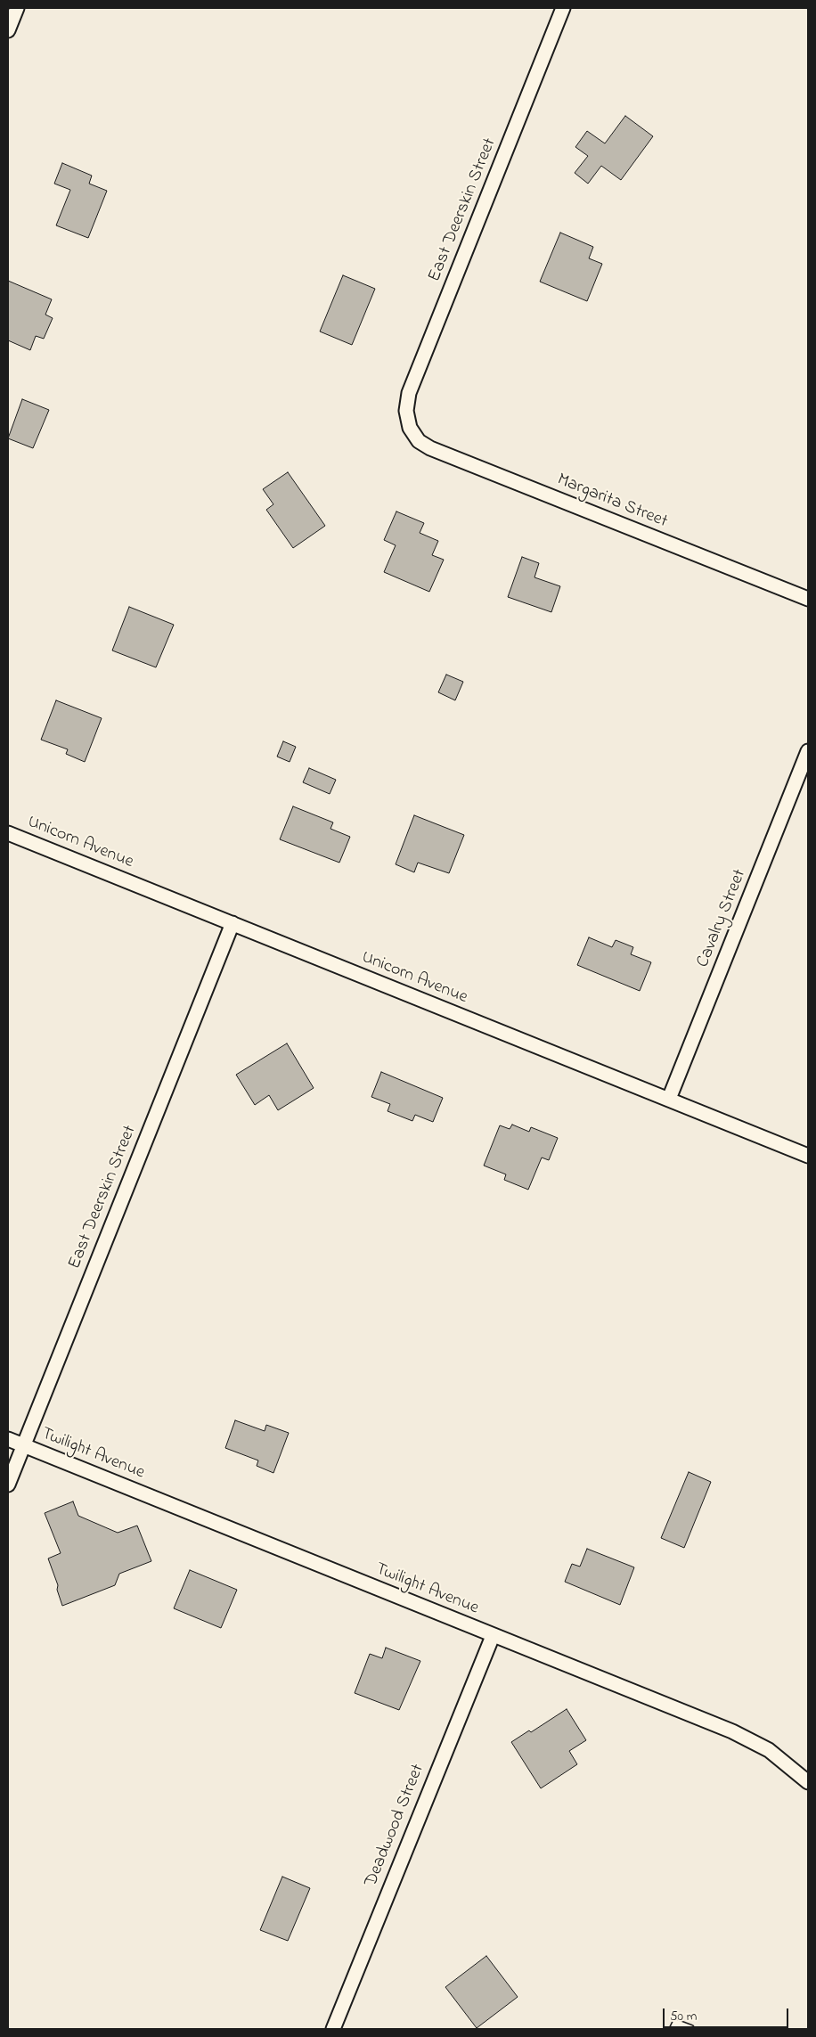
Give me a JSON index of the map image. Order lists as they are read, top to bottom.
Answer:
{
  "streets": {
    "street": [
      "East Deerskin Street",
      "Margarita Street",
      "Unicorn Avenue",
      "Cavalry Street",
      "Twilight Avenue",
      "Deadwood Street"
    ]
  },
  "crossings": [
    ["East Deerskin Street", "Margarita Street"],
    ["East Deerskin Street", "Unicorn Avenue"],
    ["East Deerskin Street", "Twilight Avenue"],
    ["Unicorn Avenue", "Cavalry Street"],
    ["Twilight Avenue", "Deadwood Street"]
  ],
  "scale_bar": "50 m"
}
